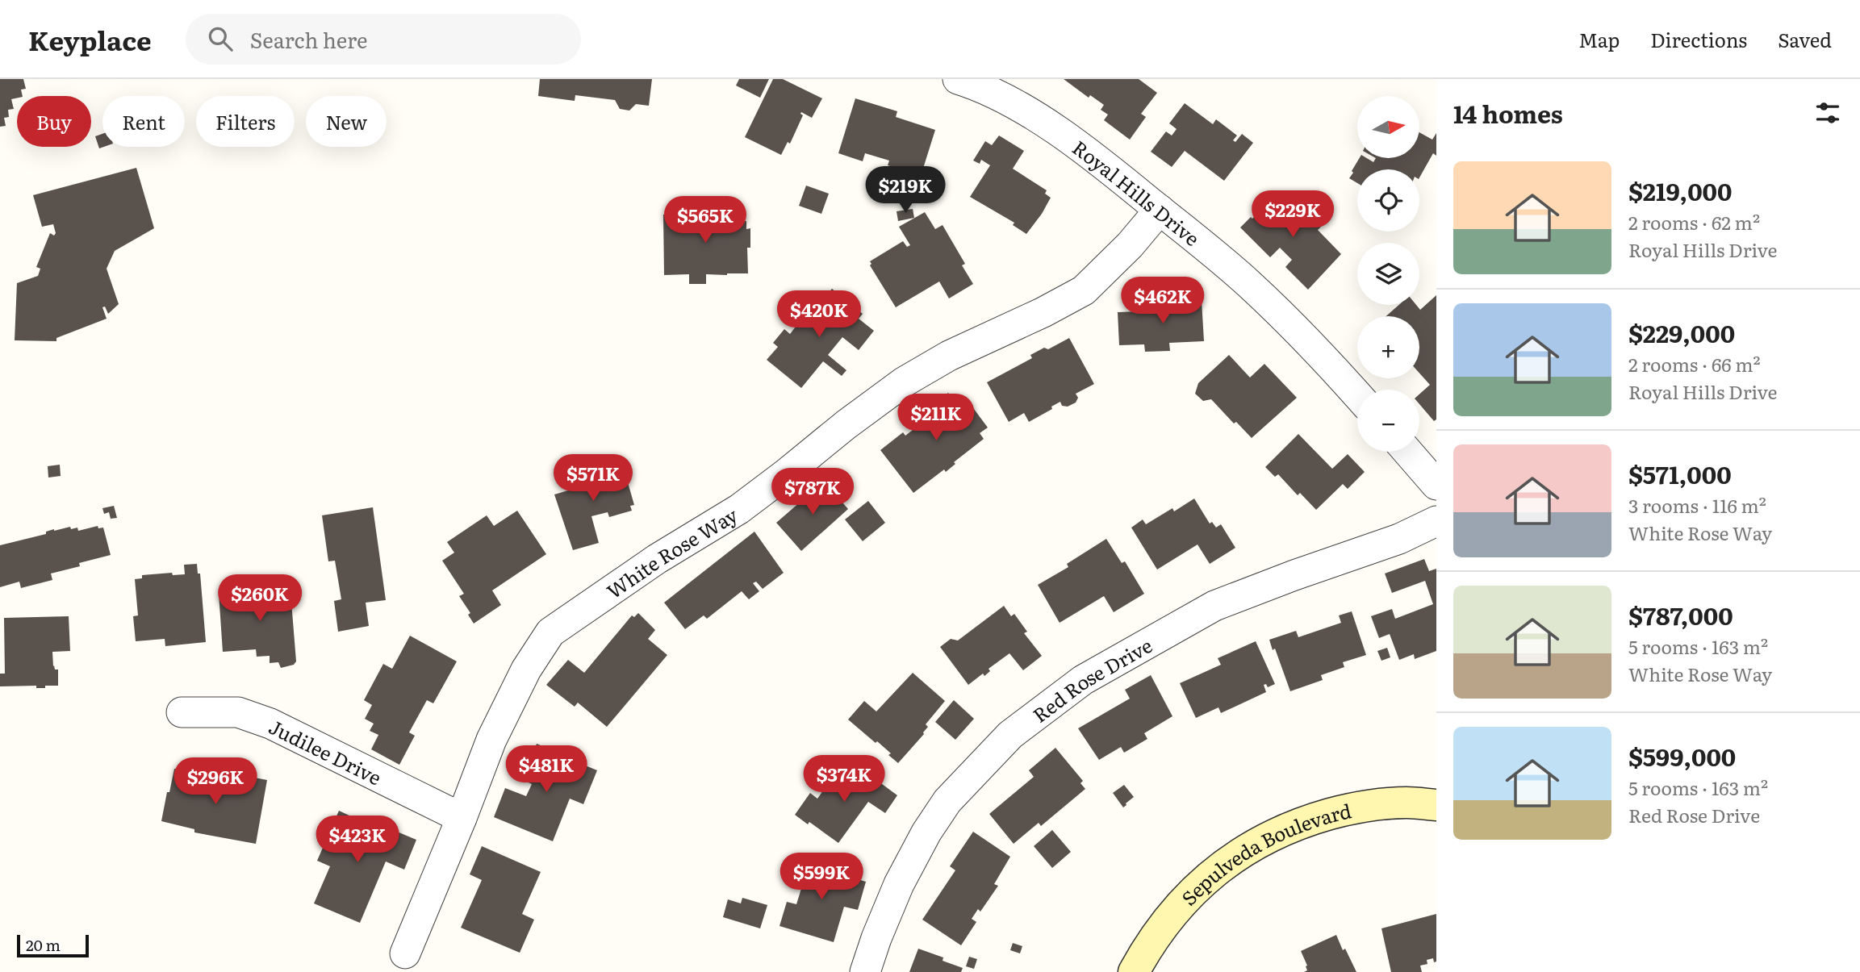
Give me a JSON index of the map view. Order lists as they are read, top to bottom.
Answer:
{
  "streets": {
    "main road": ["Sepulveda Boulevard"],
    "street": [
      "Royal Hills Drive",
      "White Rose Way",
      "Red Rose Drive",
      "Judilee Drive"
    ]
  },
  "crossings": [
    ["Royal Hills Drive", "White Rose Way"],
    ["White Rose Way", "Judilee Drive"]
  ],
  "scale_bar": "20 m",
  "north": "right",
  "page": {
    "header": "Keyplace",
    "search": "Search here",
    "nav": ["Map", "Directions", "Saved"],
    "heading": "14 homes",
    "map_buttons": ["+", "−"],
    "chip": [
      "Buy",
      "Rent",
      "Filters",
      "New"
    ],
    "list": [
      {
        "name": "$219,000",
        "note": "2 rooms · 62 m² · Royal Hills Drive"
      },
      {
        "name": "$229,000",
        "note": "2 rooms · 66 m² · Royal Hills Drive"
      },
      {
        "name": "$571,000",
        "note": "3 rooms · 116 m² · White Rose Way"
      },
      {
        "name": "$787,000",
        "note": "5 rooms · 163 m² · White Rose Way"
      },
      {
        "name": "$599,000",
        "note": "5 rooms · 163 m² · Red Rose Drive"
      }
    ],
    "price": [
      "$219K",
      "$229K",
      "$565K",
      "$462K",
      "$420K",
      "$211K",
      "$571K",
      "$787K",
      "$260K",
      "$481K",
      "$374K",
      "$296K",
      "$423K",
      "$599K"
    ],
    "scale": "20 m"
  }
}
